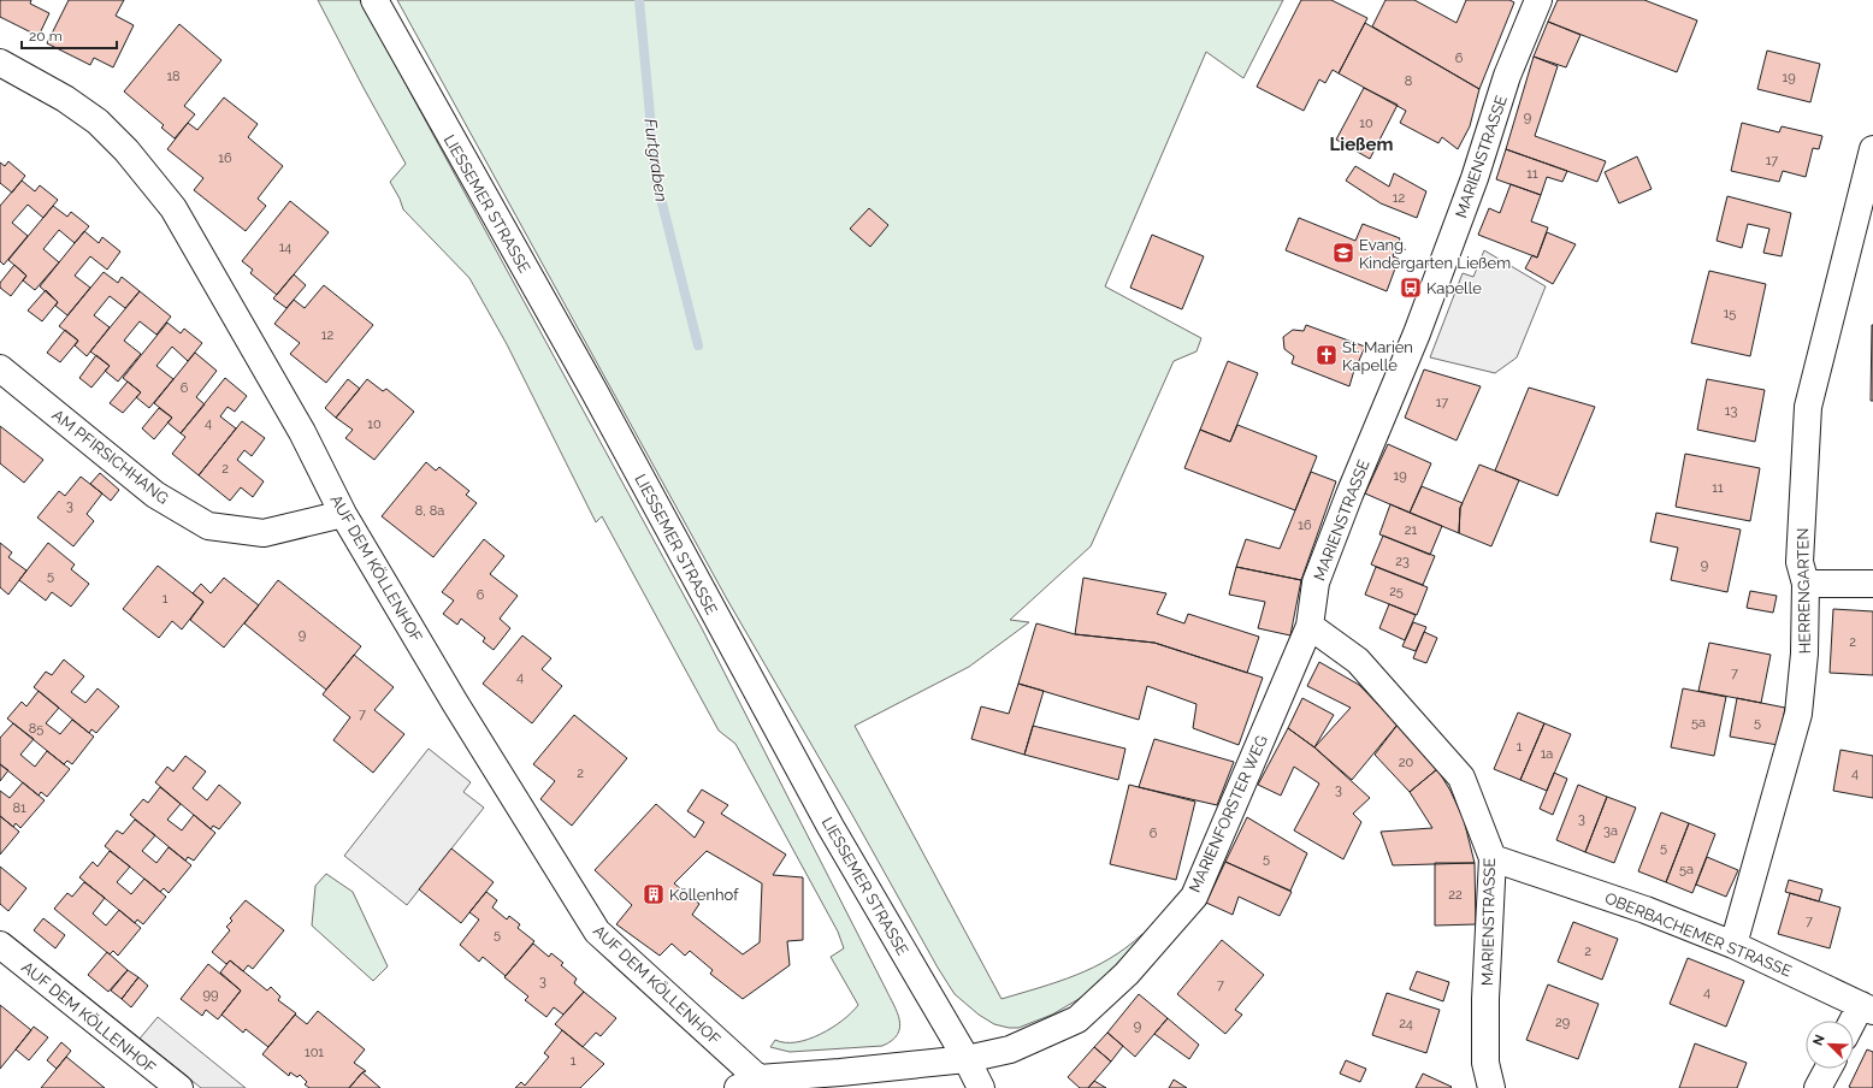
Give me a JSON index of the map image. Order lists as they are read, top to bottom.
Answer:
{
  "streets": {
    "street": [
      "MARIENSTRASSE",
      "LIESSEMER STRASSE",
      "AM PFIRSICHHANG",
      "AUF DEM KÖLLENHOF",
      "HERRENGARTEN",
      "MARIENFORSTER WEG",
      "OBERBACHEMER STRASSE"
    ]
  },
  "crossings": [
    ["MARIENSTRASSE", "MARIENFORSTER WEG"],
    ["MARIENSTRASSE", "OBERBACHEMER STRASSE"],
    ["LIESSEMER STRASSE", "MARIENFORSTER WEG"],
    ["AM PFIRSICHHANG", "AUF DEM KÖLLENHOF"],
    ["AUF DEM KÖLLENHOF", "MARIENFORSTER WEG"],
    ["HERRENGARTEN", "OBERBACHEMER STRASSE"]
  ],
  "districts": ["Ließem"],
  "water": ["Furtgraben"],
  "places": {
    "school or university": ["Evang. Kindergarten Ließem"],
    "bus stop": ["Kapelle"],
    "church": ["St. Marien Kapelle"],
    "building": ["Köllenhof"]
  },
  "house_numbers": [
    "6",
    "18",
    "19",
    "8",
    "9",
    "10",
    "16",
    "17",
    "11",
    "12",
    "14",
    "15",
    "12",
    "6",
    "17",
    "13",
    "4",
    "10",
    "2",
    "19",
    "11",
    "3",
    "8, 8a",
    "16",
    "21",
    "23",
    "9",
    "5",
    "25",
    "6",
    "1",
    "9",
    "2",
    "7",
    "4",
    "7",
    "5a",
    "5",
    "85",
    "1",
    "1a",
    "20",
    "2",
    "4",
    "3",
    "81",
    "3",
    "3a",
    "6",
    "5",
    "5",
    "5a",
    "22",
    "7",
    "5",
    "2",
    "3",
    "7",
    "4",
    "99",
    "29",
    "24",
    "9",
    "101",
    "1"
  ],
  "scale_bar": "20 m",
  "north": "top left"
}
